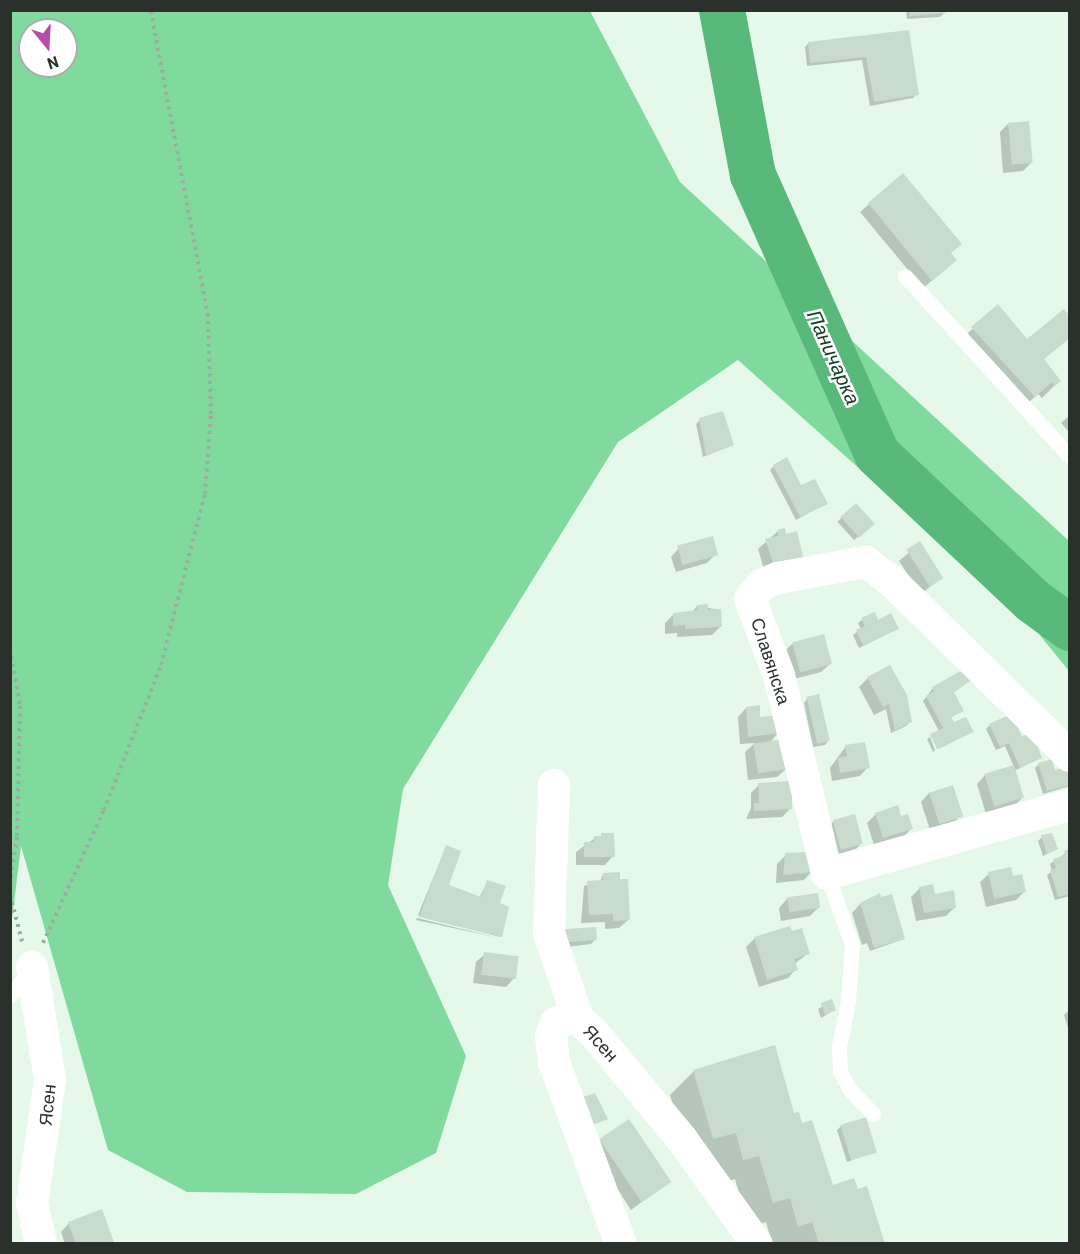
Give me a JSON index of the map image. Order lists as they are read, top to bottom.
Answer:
{
  "streets": {
    "street": ["Славянска", "Ясен"]
  },
  "water": ["Паничарка"],
  "north": "bottom"
}
